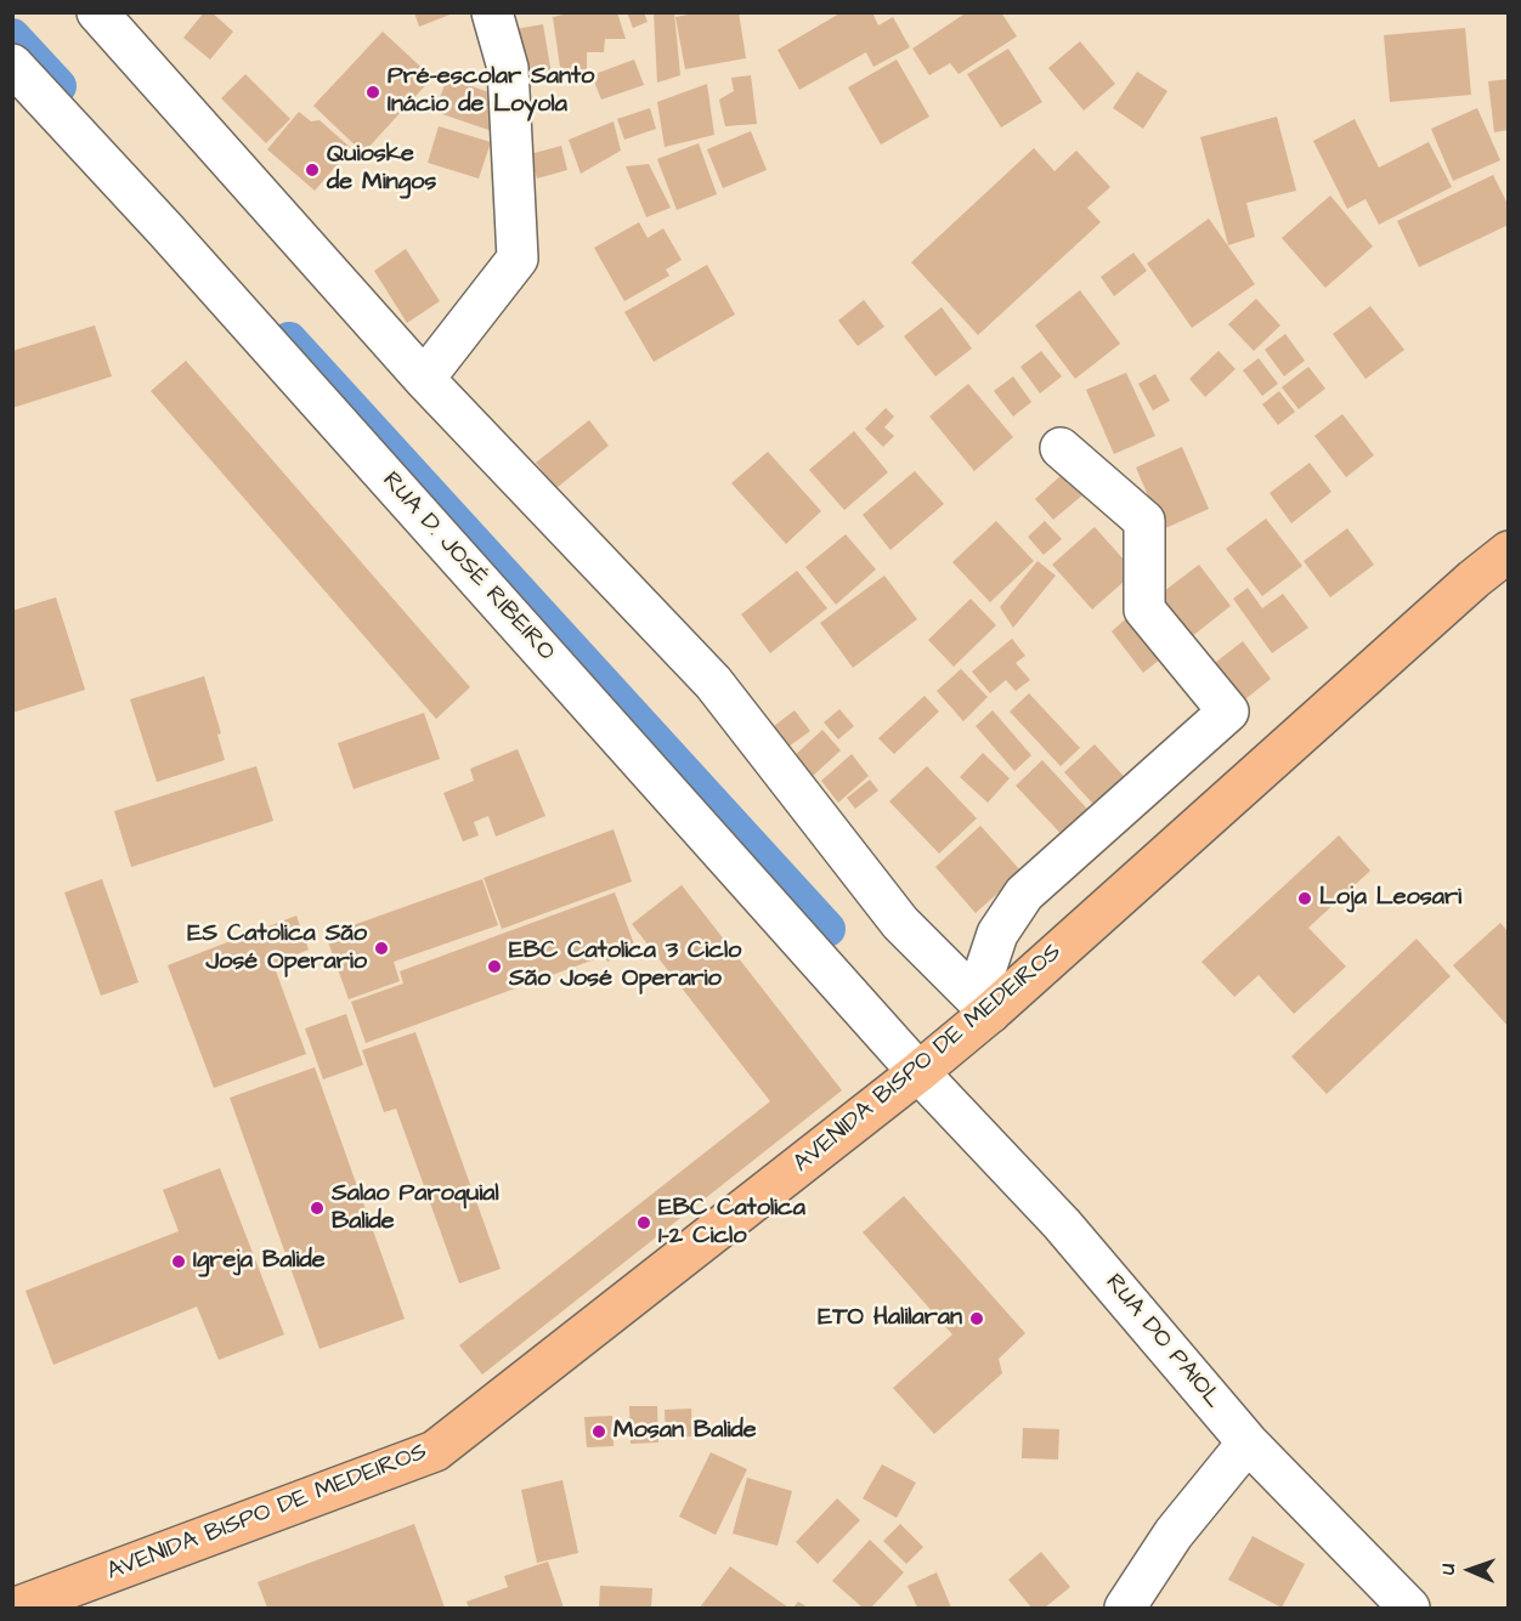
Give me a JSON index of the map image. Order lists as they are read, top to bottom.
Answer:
{
  "streets": {
    "main road": ["AVENIDA BISPO DE MEDEIROS"],
    "street": ["RUA D. JOSÉ RIBEIRO", "RUA DO PAIOL"]
  },
  "crossings": [
    ["RUA D. JOSÉ RIBEIRO", "AVENIDA BISPO DE MEDEIROS"],
    ["RUA D. JOSÉ RIBEIRO", "RUA DO PAIOL"],
    ["AVENIDA BISPO DE MEDEIROS", "RUA DO PAIOL"]
  ],
  "places": [
    "Pré-escolar Santo Inácio de Loyola",
    "Quioske de Mingos",
    "Loja Leosari",
    "ES Catolica São José Operario",
    "EBC Catolica 3 Ciclo São José Operario",
    "Salao Paroquial Balide",
    "EBC Catolica 1-2 Ciclo",
    "Igreja Balide",
    "ETO Halilaran",
    "Mosan Balide"
  ],
  "north": "left"
}
